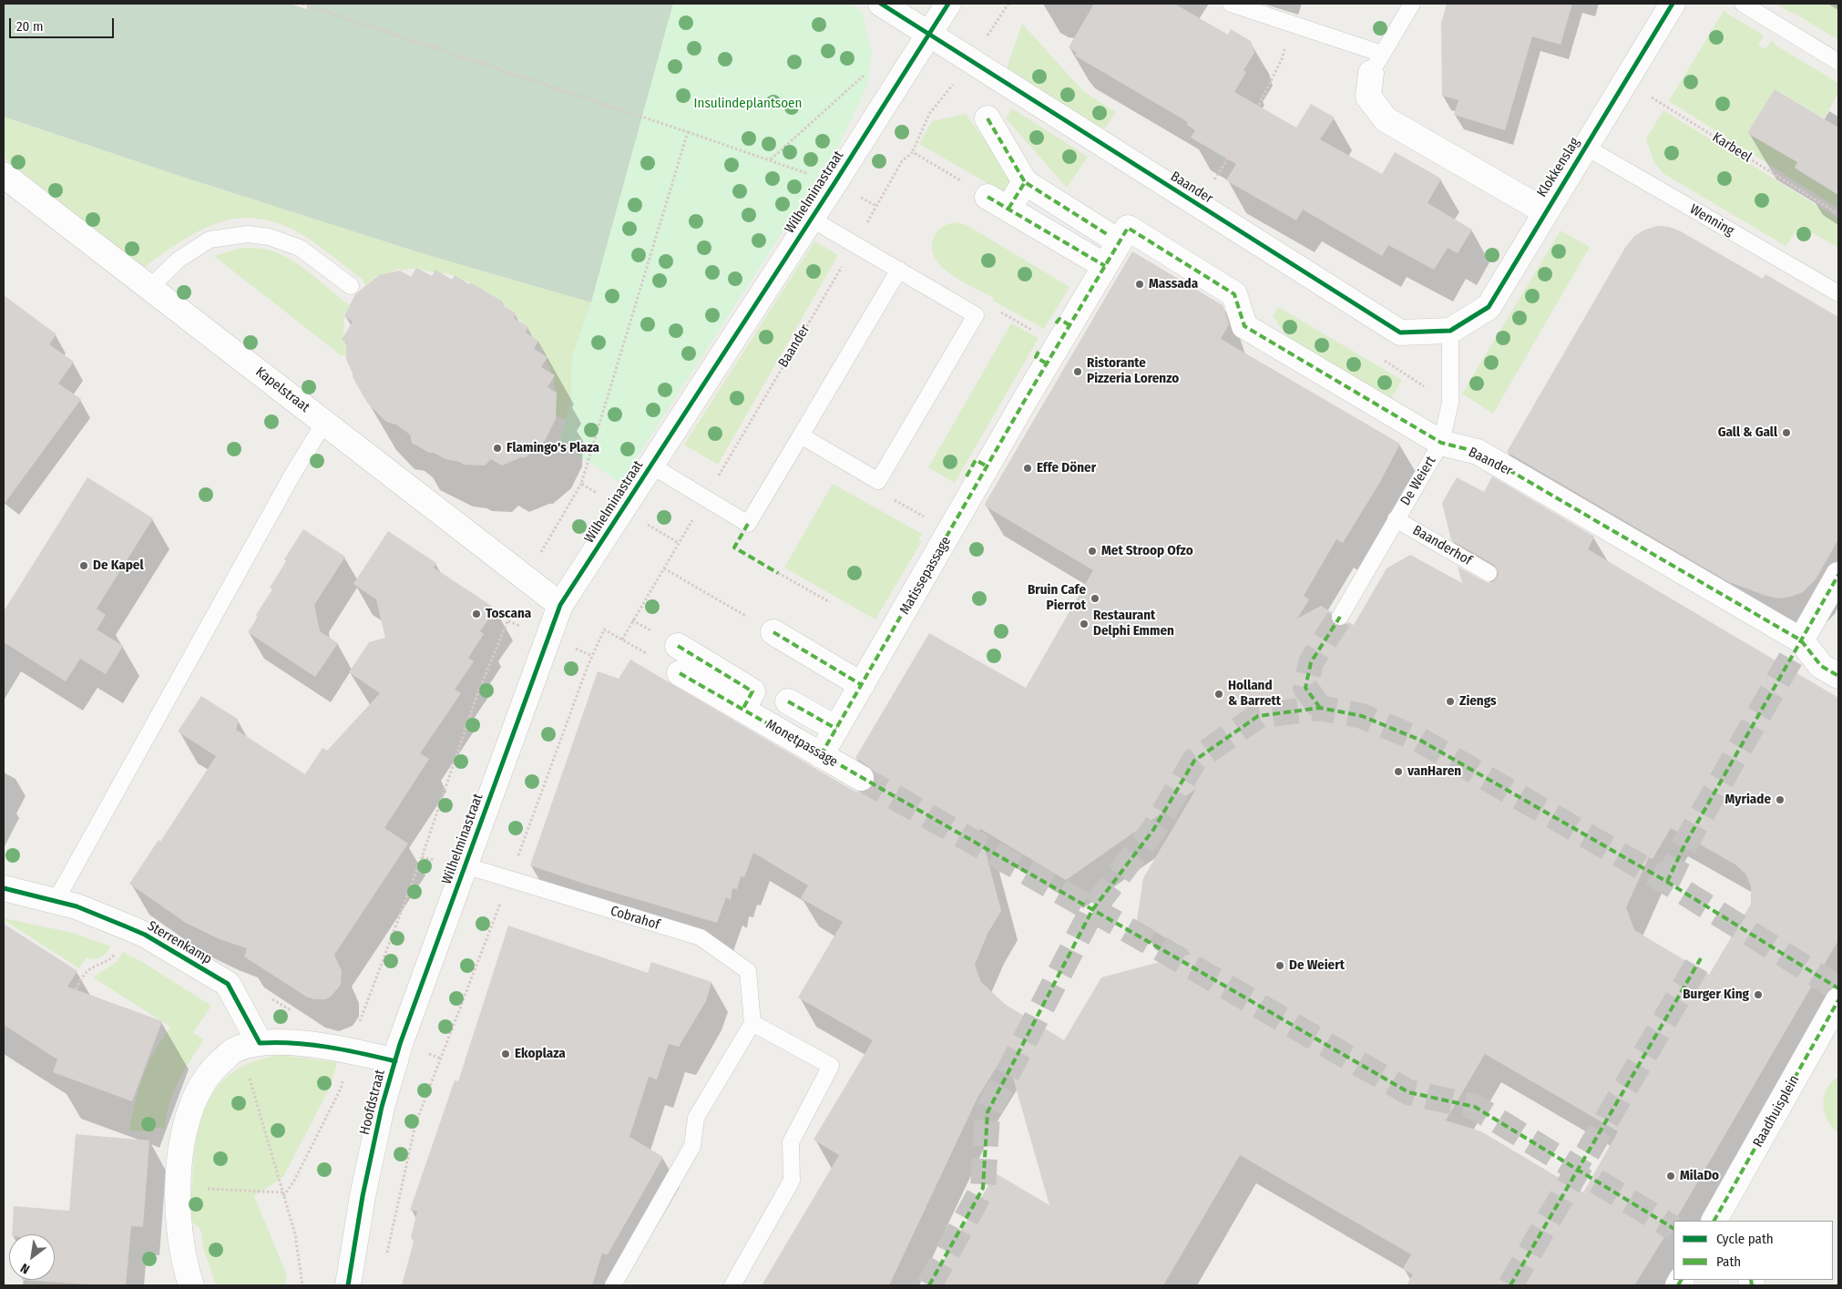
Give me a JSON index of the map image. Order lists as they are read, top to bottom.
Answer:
{
  "streets": {
    "street": [
      "Klokkenslag",
      "Baander",
      "Wilhelminastraat",
      "Kapelstraat",
      "Matissepassage",
      "Monetpassage",
      "Sterrenkamp",
      "Hoofdstraat",
      "Raadhuisplein"
    ],
    "lane": [
      "Wenning",
      "De Weiert",
      "Baanderhof",
      "Cobrahof"
    ],
    "path": ["Karbeel"]
  },
  "crossings": [
    ["Karbeel", "Klokkenslag"],
    ["Klokkenslag", "Baander"],
    ["Klokkenslag", "Wenning"],
    ["Klokkenslag", "De Weiert"],
    ["Baander", "Wilhelminastraat"],
    ["Baander", "De Weiert"],
    ["Baander", "Matissepassage"],
    ["Wilhelminastraat", "Kapelstraat"],
    ["Wilhelminastraat", "Cobrahof"],
    ["Wilhelminastraat", "Hoofdstraat"],
    ["De Weiert", "Baanderhof"],
    ["Matissepassage", "Monetpassage"],
    ["Sterrenkamp", "Hoofdstraat"]
  ],
  "parks": ["Insulindeplantsoen"],
  "places": [
    "Massada",
    "Ristorante Pizzeria Lorenzo",
    "Gall & Gall",
    "Flamingo's Plaza",
    "Effe Döner",
    "Met Stroop Ofzo",
    "De Kapel",
    "Bruin Cafe Pierrot",
    "Toscana",
    "Restaurant Delphi Emmen",
    "Holland & Barrett",
    "Ziengs",
    "vanHaren",
    "Myriade",
    "De Weiert",
    "Burger King",
    "Ekoplaza",
    "MilaDo"
  ],
  "legend": ["Cycle path", "Path"],
  "scale_bar": "20 m",
  "north": "bottom left"
}
